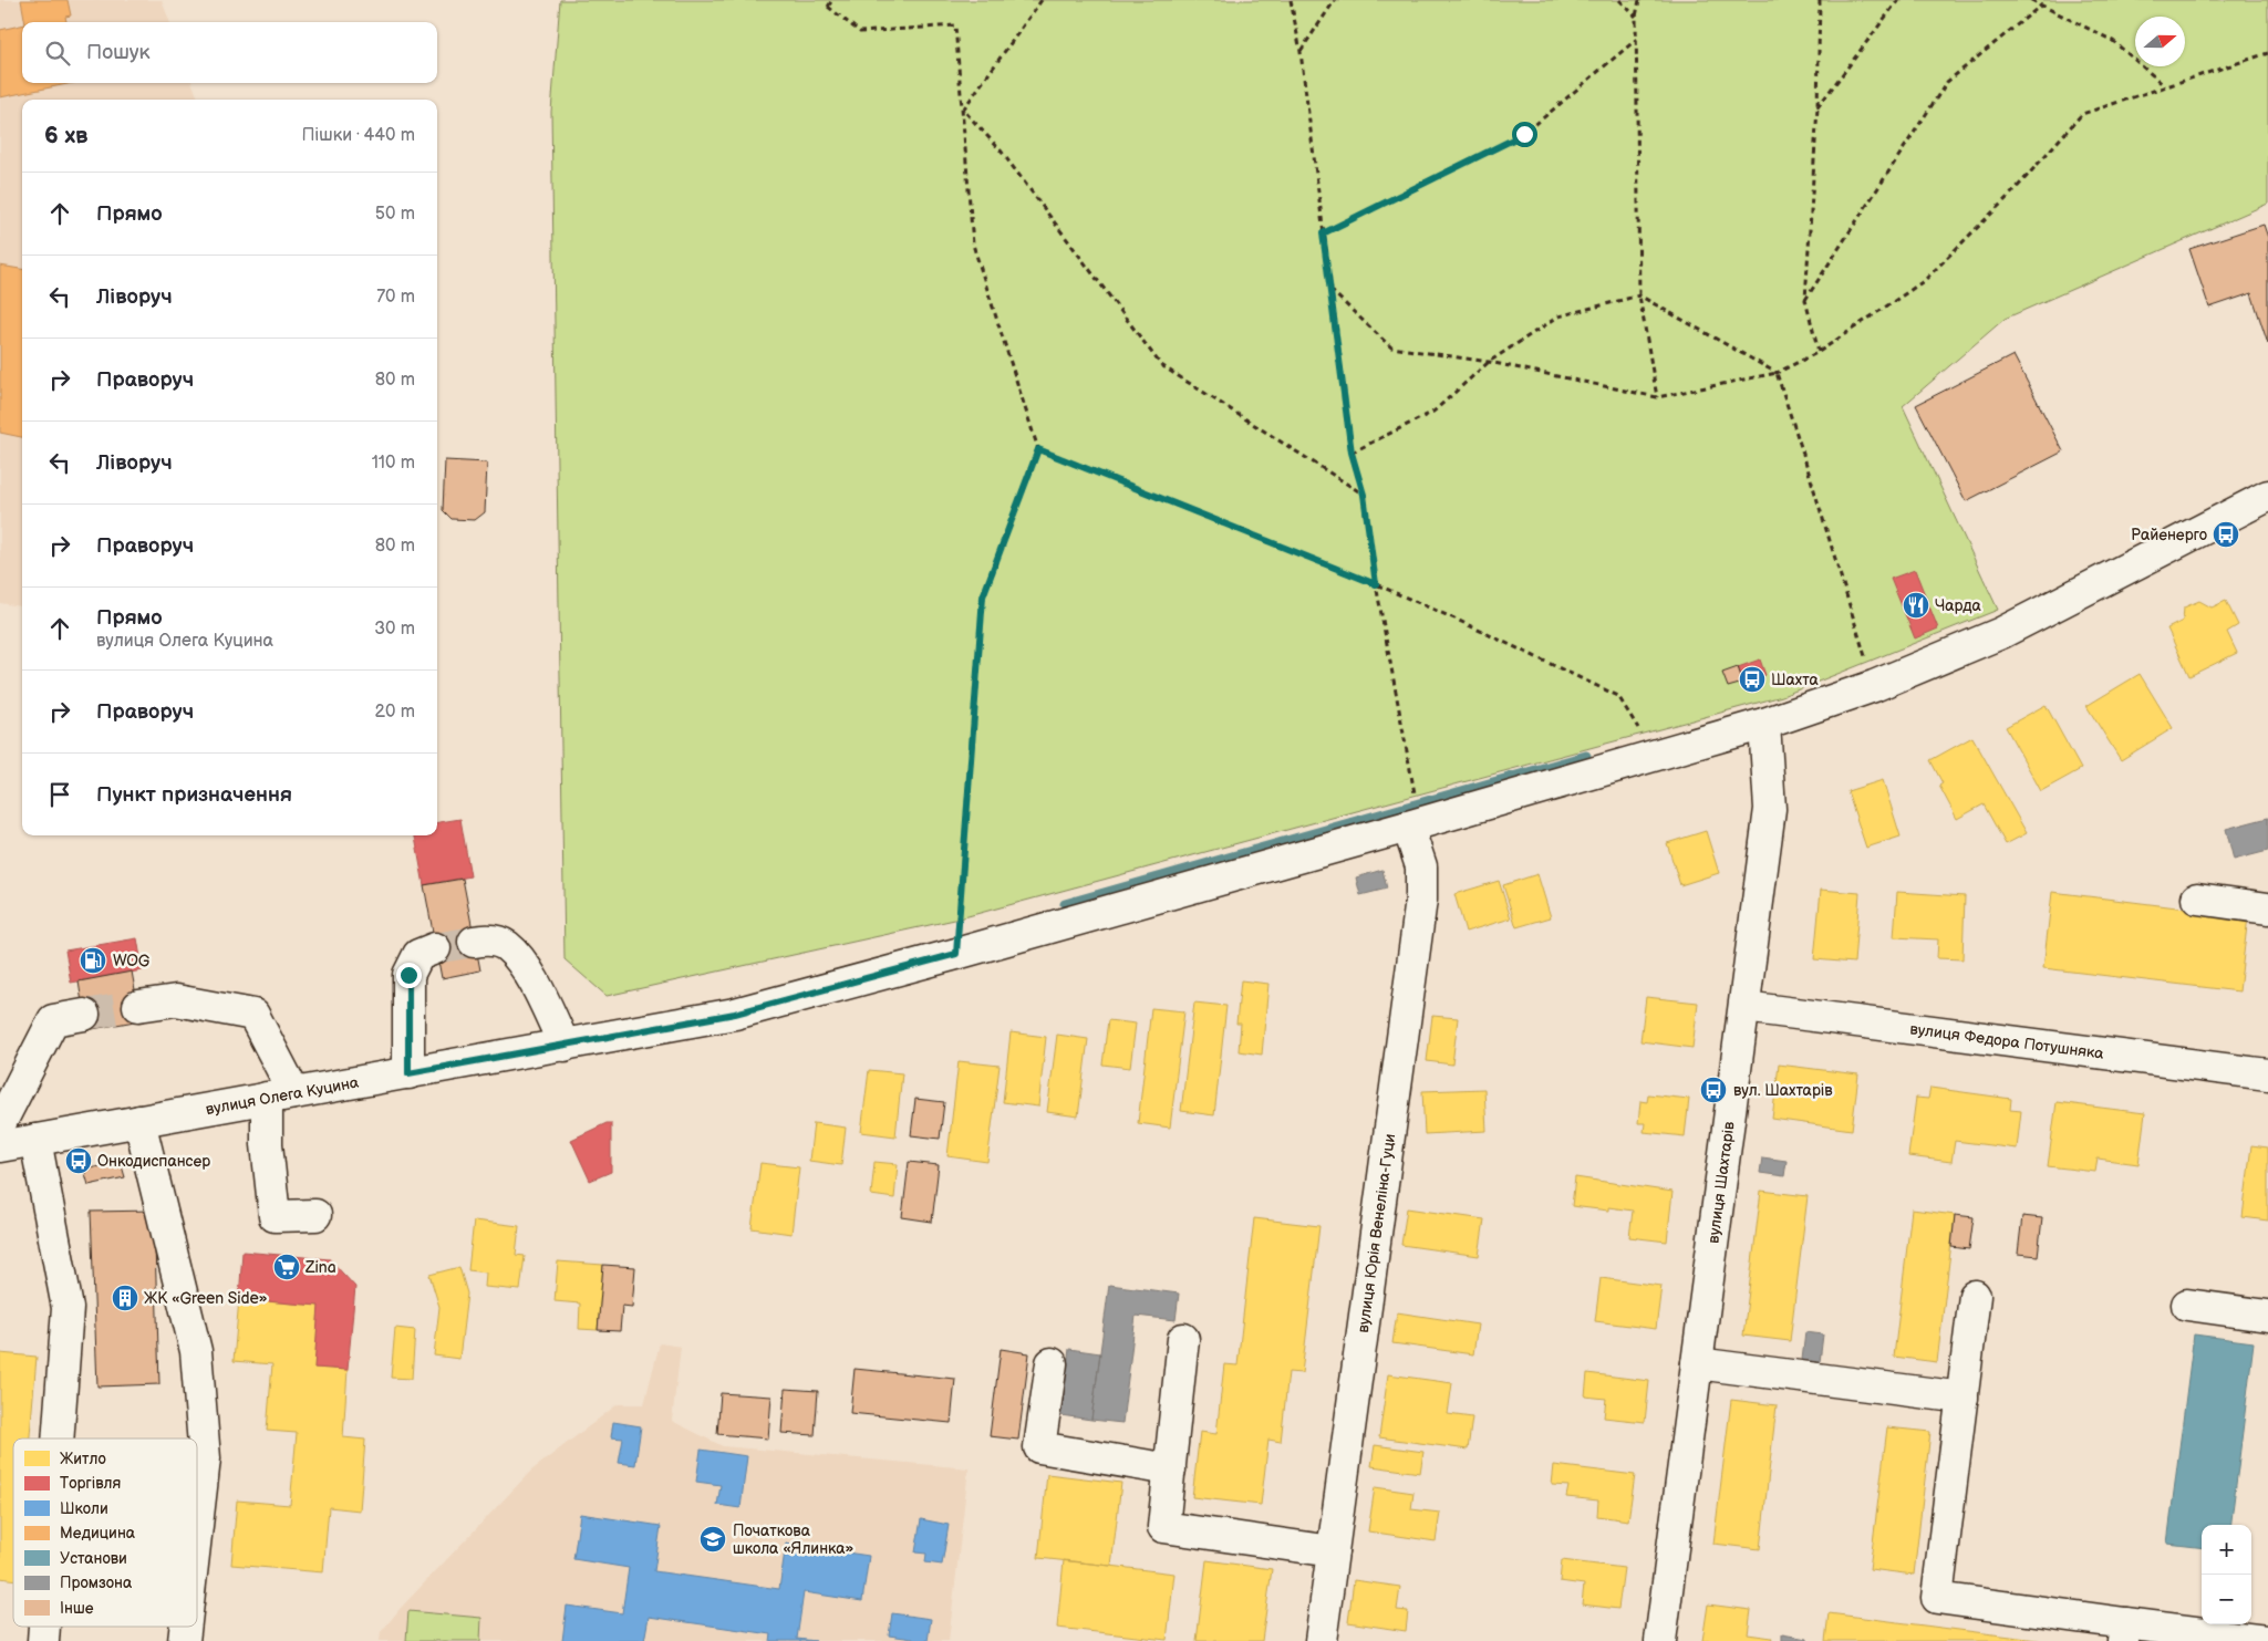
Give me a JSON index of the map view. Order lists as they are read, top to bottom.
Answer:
{
  "streets": {
    "street": [
      "вулиця Федора Потушняка",
      "вулиця Олега Куцина",
      "вулиця Шахтарів",
      "вулиця Юрія Венеліна-Гуци"
    ]
  },
  "crossings": [
    ["вулиця Федора Потушняка", "вулиця Шахтарів"],
    ["вулиця Олега Куцина", "вулиця Шахтарів"],
    ["вулиця Олега Куцина", "вулиця Юрія Венеліна-Гуци"]
  ],
  "places": {
    "bus stop": [
      "Райенерго",
      "Шахта",
      "вул. Шахтарів",
      "Онкодиспансер"
    ],
    "restaurant": ["Чарда"],
    "fuel station": ["WOG"],
    "supermarket": ["Zina"],
    "building": ["ЖК «Green Side»"],
    "school or university": ["Початкова школа «Ялинка»"]
  },
  "legend": [
    "Житло",
    "Торгівля",
    "Школи",
    "Медицина",
    "Установи",
    "Промзона",
    "Інше"
  ],
  "north": "right",
  "page": {
    "search": "Пошук",
    "heading": ["6 хв", "Пішки · 440 m"],
    "list": [
      ["Прямо", "50 m"],
      ["Ліворуч", "70 m"],
      ["Праворуч", "80 m"],
      ["Ліворуч", "110 m"],
      ["Праворуч", "80 m"],
      ["Прямо", "вулиця Олега Куцина", "30 m"],
      ["Праворуч", "20 m"],
      "Пункт призначення"
    ],
    "map_buttons": ["+", "−"]
  }
}
